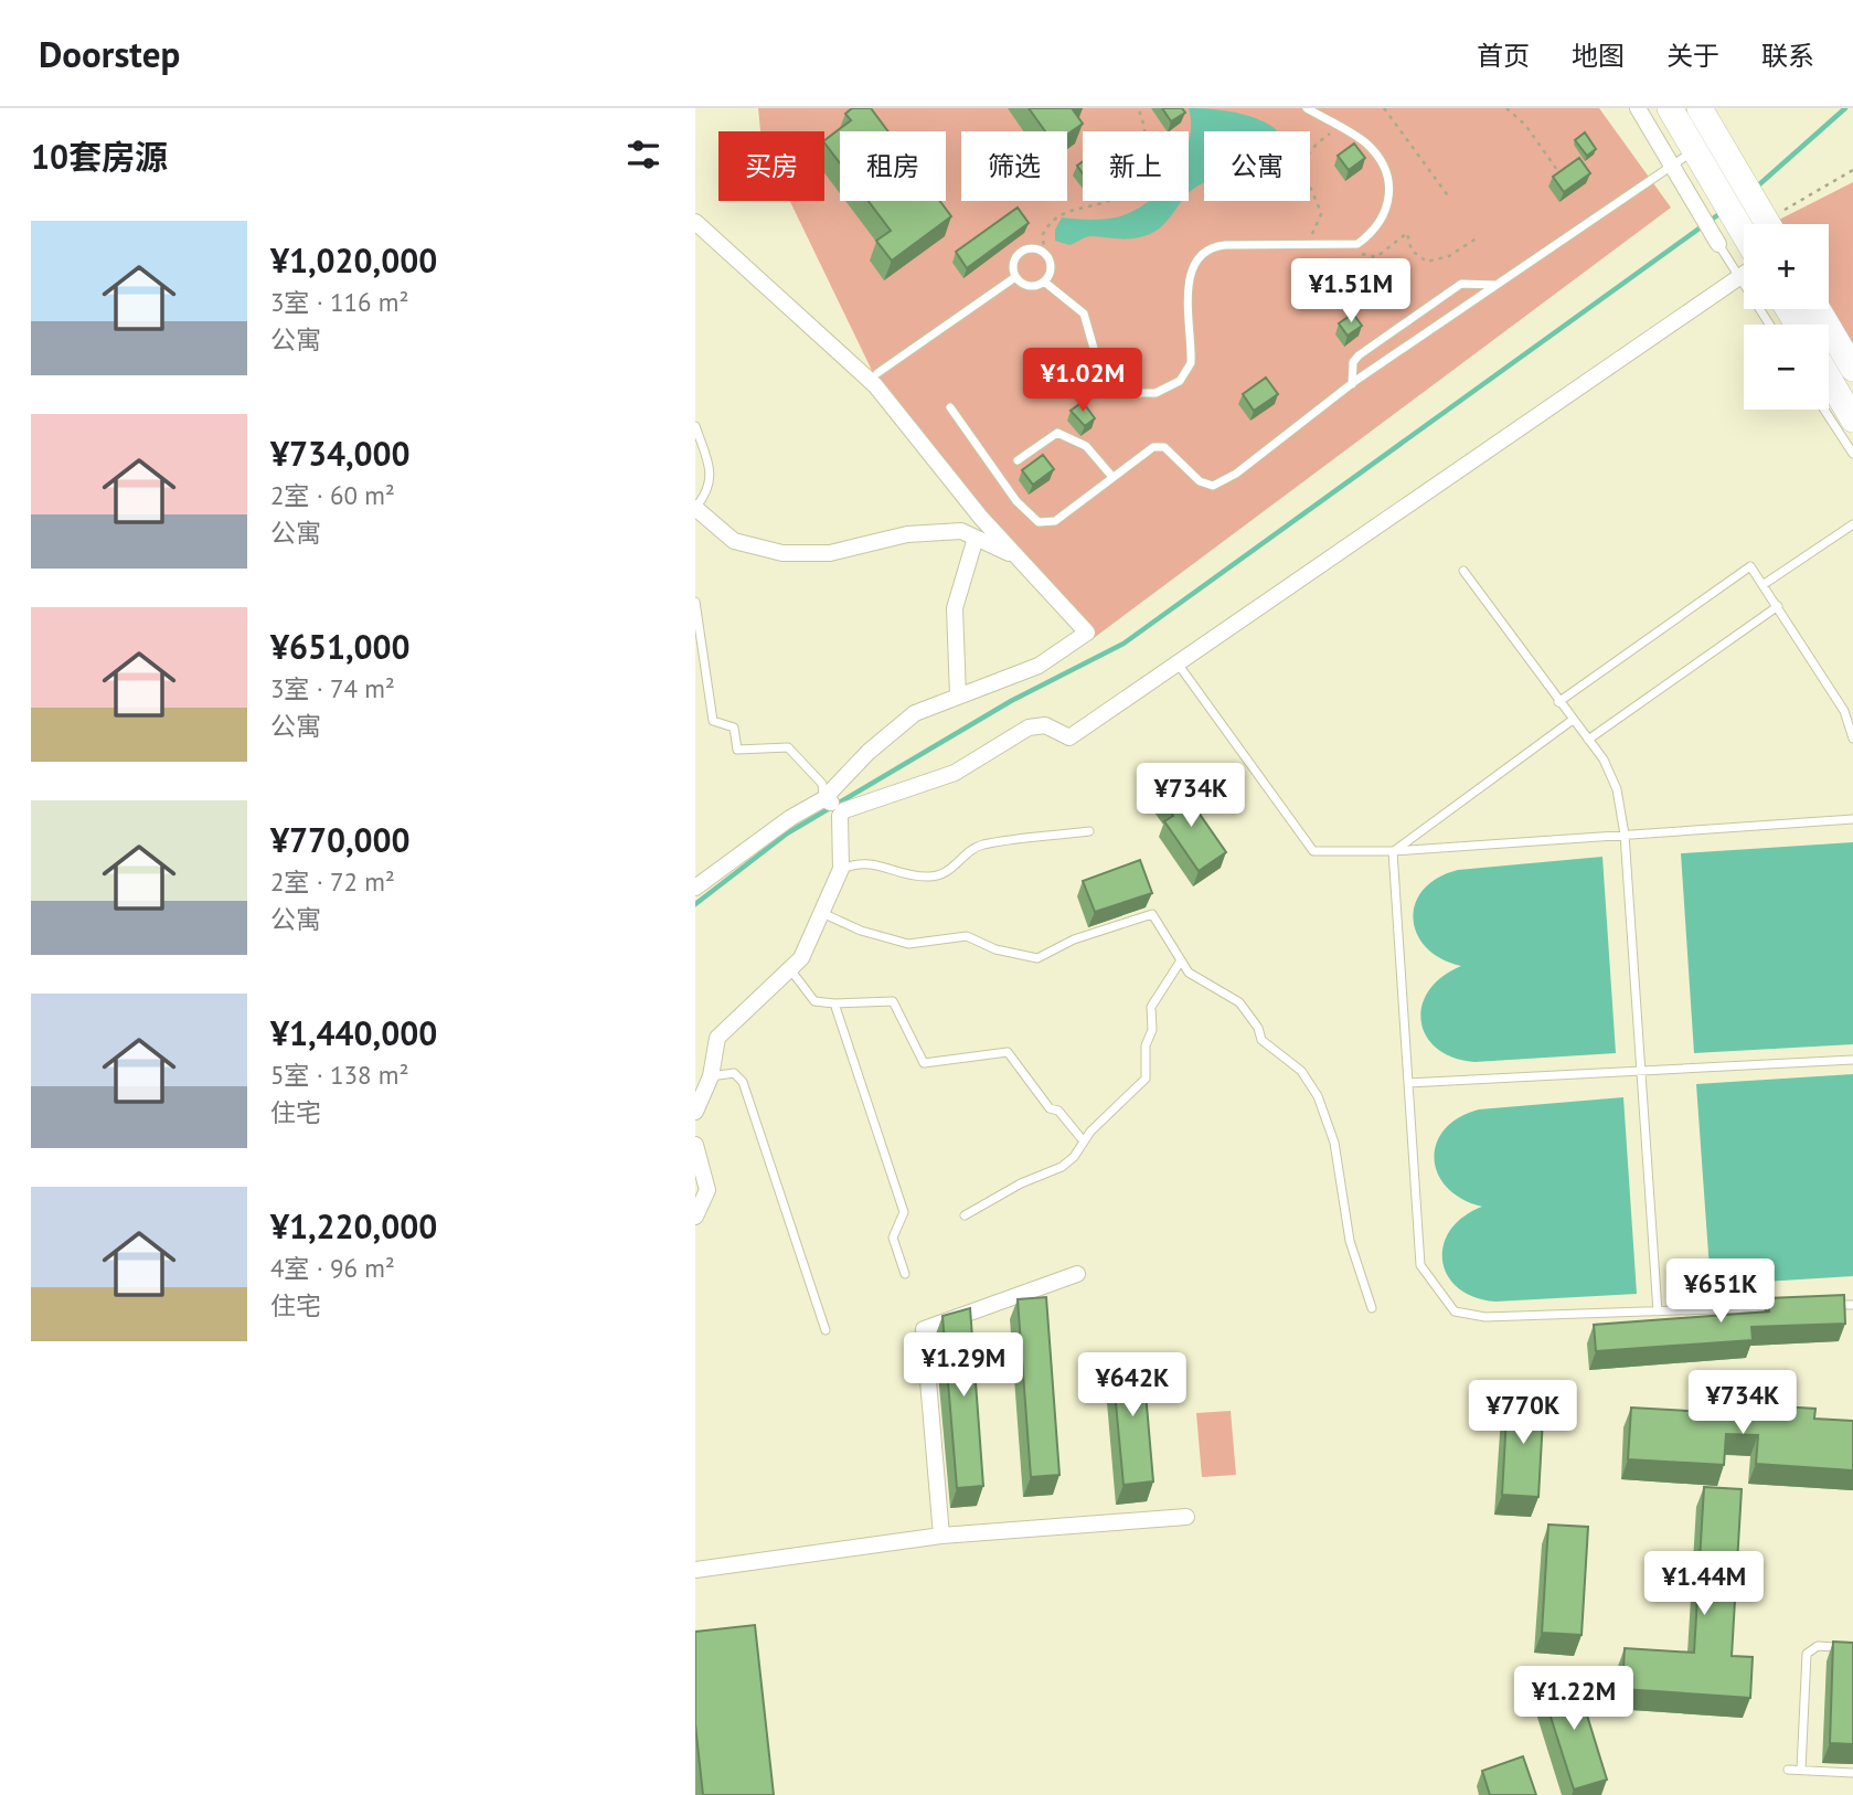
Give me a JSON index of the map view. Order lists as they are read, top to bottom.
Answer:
{
  "page": {
    "header": "Doorstep",
    "nav": [
      "首页",
      "地图",
      "关于",
      "联系"
    ],
    "heading": "10套房源",
    "chip": [
      "买房",
      "租房",
      "筛选",
      "新上",
      "公寓"
    ],
    "list": [
      {
        "name": "¥1,020,000",
        "note": "3室 · 116 m² · 公寓"
      },
      {
        "name": "¥734,000",
        "note": "2室 · 60 m² · 公寓"
      },
      {
        "name": "¥651,000",
        "note": "3室 · 74 m² · 公寓"
      },
      {
        "name": "¥770,000",
        "note": "2室 · 72 m² · 公寓"
      },
      {
        "name": "¥1,440,000",
        "note": "5室 · 138 m² · 住宅"
      },
      {
        "name": "¥1,220,000",
        "note": "4室 · 96 m² · 住宅"
      }
    ],
    "map_buttons": ["+", "−"],
    "price": [
      "¥1.51M",
      "¥1.02M",
      "¥734K",
      "¥651K",
      "¥1.29M",
      "¥642K",
      "¥734K",
      "¥770K",
      "¥1.44M",
      "¥1.22M"
    ]
  }
}
